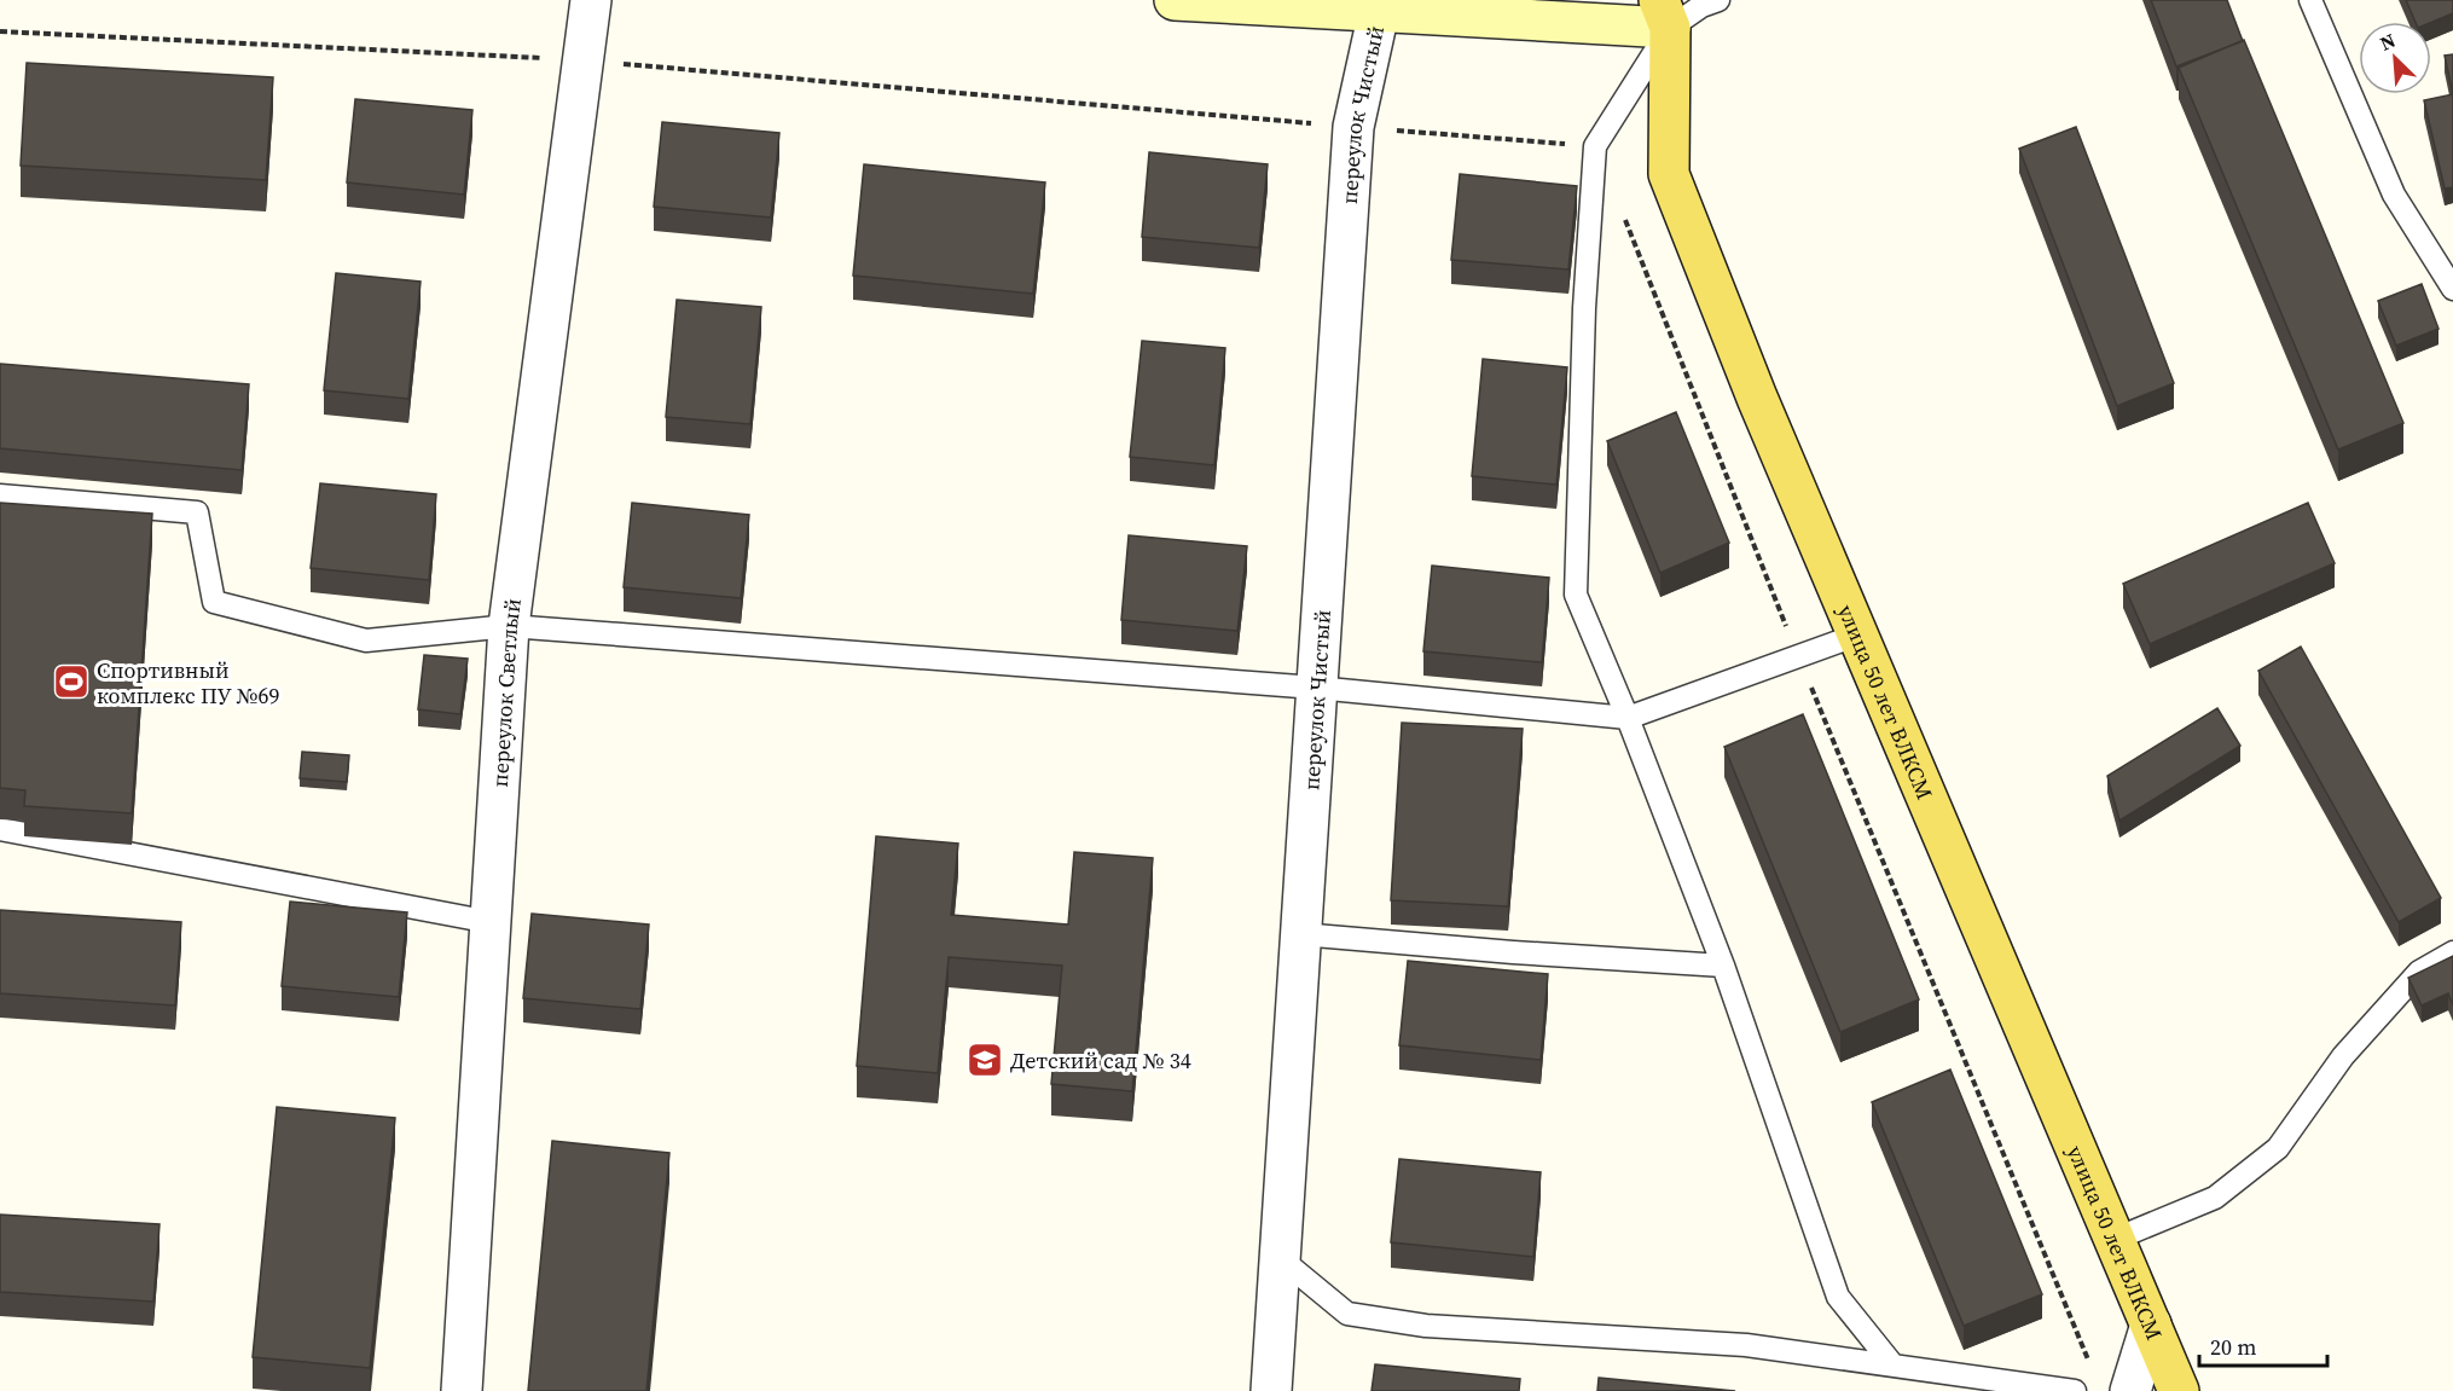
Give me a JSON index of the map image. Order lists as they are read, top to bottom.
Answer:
{
  "streets": {
    "main road": ["улица 50 лет ВЛКСМ"],
    "street": ["переулок Чистый", "переулок Светлый"]
  },
  "places": {
    "sports": ["Спортивный комплекс ПУ №69"],
    "school or university": ["Детский сад № 34"]
  },
  "scale_bar": "20 m",
  "north": "top left"
}
